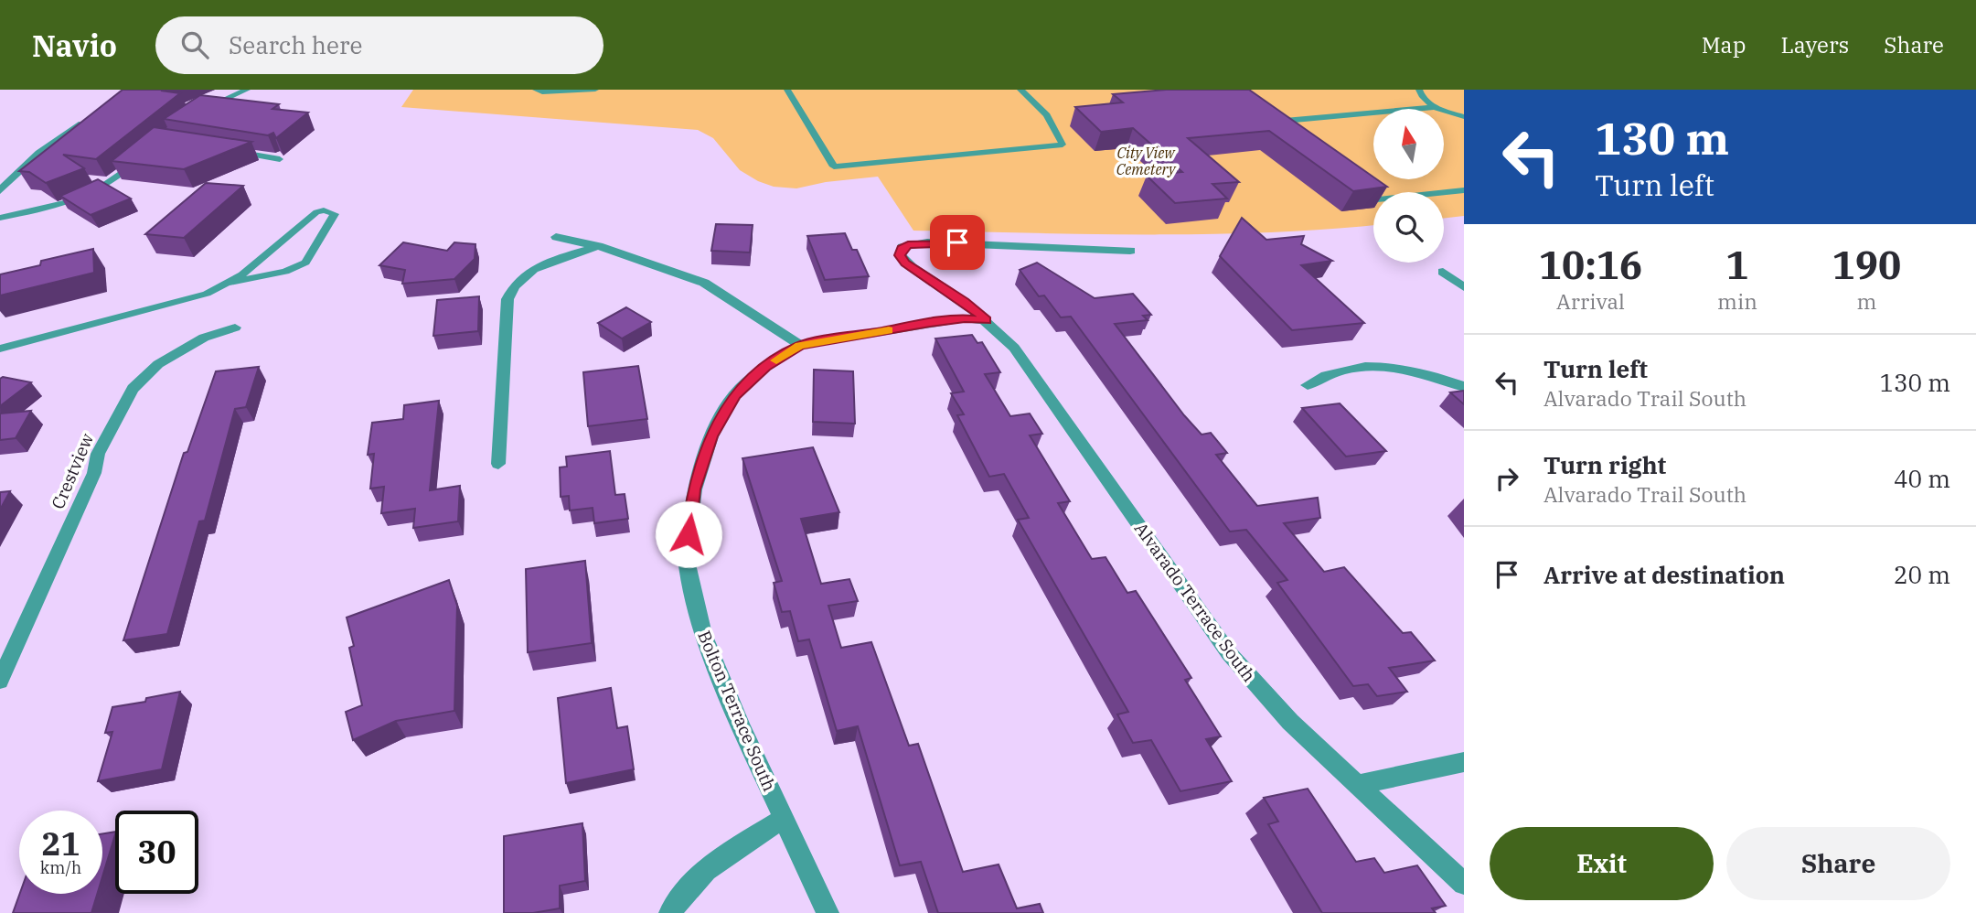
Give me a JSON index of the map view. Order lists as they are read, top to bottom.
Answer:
{
  "streets": {
    "street": ["Crestview", "Alvarado Terrace South", "Bolton Terrace South"]
  },
  "crossings": [
    ["Alvarado Terrace South", "Bolton Terrace South"]
  ],
  "parks": ["City View Cemetery"],
  "north": "top",
  "page": {
    "header": "Navio",
    "search": "Search here",
    "nav": ["Map", "Layers", "Share"],
    "turn": ["130 m", "Turn left"],
    "eta": [
      "10:16",
      "Arrival",
      "1",
      "min",
      "190",
      "m"
    ],
    "list": [
      {
        "name": "Turn left",
        "note": "Alvarado Trail South",
        "value": "130 m"
      },
      {
        "name": "Turn right",
        "note": "Alvarado Trail South",
        "value": "40 m"
      },
      {
        "name": "Arrive at destination",
        "value": "20 m"
      }
    ],
    "speed": "21 km/h",
    "limit": "30",
    "buttons": ["Exit", "Share"]
  }
}
